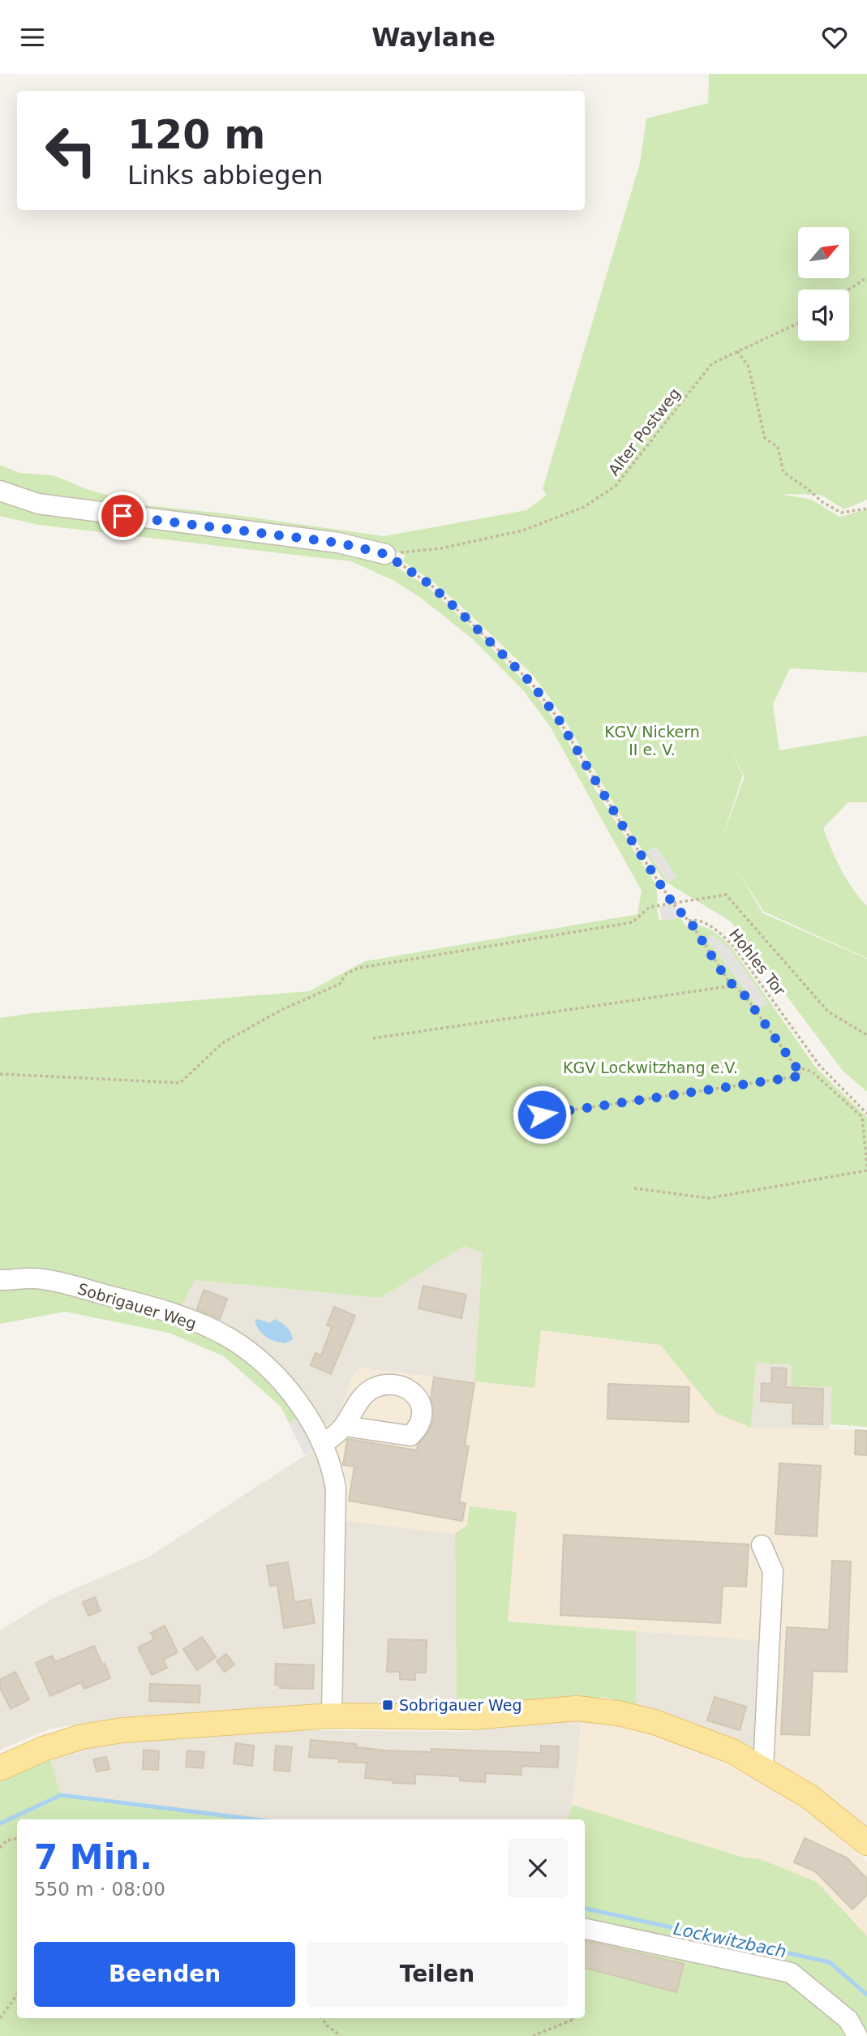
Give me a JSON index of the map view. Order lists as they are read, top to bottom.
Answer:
{
  "streets": {
    "street": ["Sobrigauer Weg"],
    "path": ["Alter Postweg", "Hohles Tor"]
  },
  "crossings": [
    ["Alter Postweg", "Hohles Tor"]
  ],
  "water": ["Lockwitzbach"],
  "parks": ["KGV Nickern II e. V.", "KGV Lockwitzhang e.V."],
  "places": {
    "transit": ["Sobrigauer Weg"]
  },
  "north": "top right",
  "page": {
    "header": "Waylane",
    "turn": ["120 m", "Links abbiegen"],
    "heading": ["7 Min.", "550 m · 08:00"],
    "buttons": ["Beenden", "Teilen"]
  }
}
